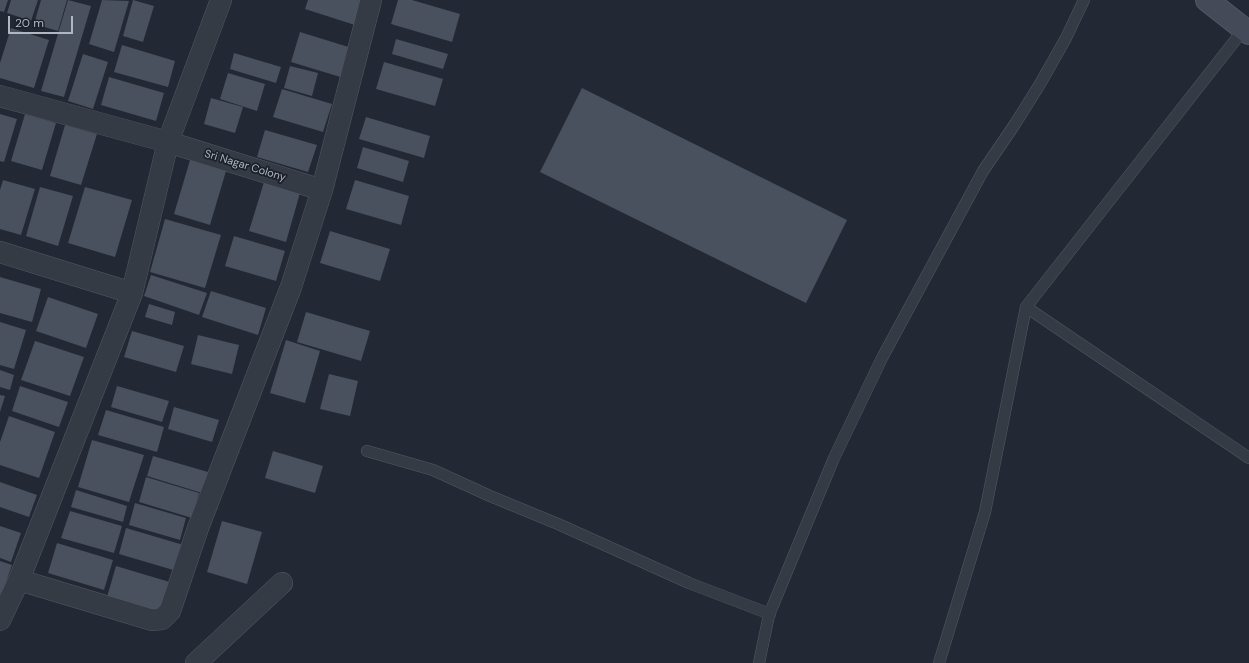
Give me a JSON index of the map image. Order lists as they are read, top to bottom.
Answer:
{
  "streets": {
    "street": ["Sri Nagar Colony"]
  },
  "scale_bar": "20 m"
}
